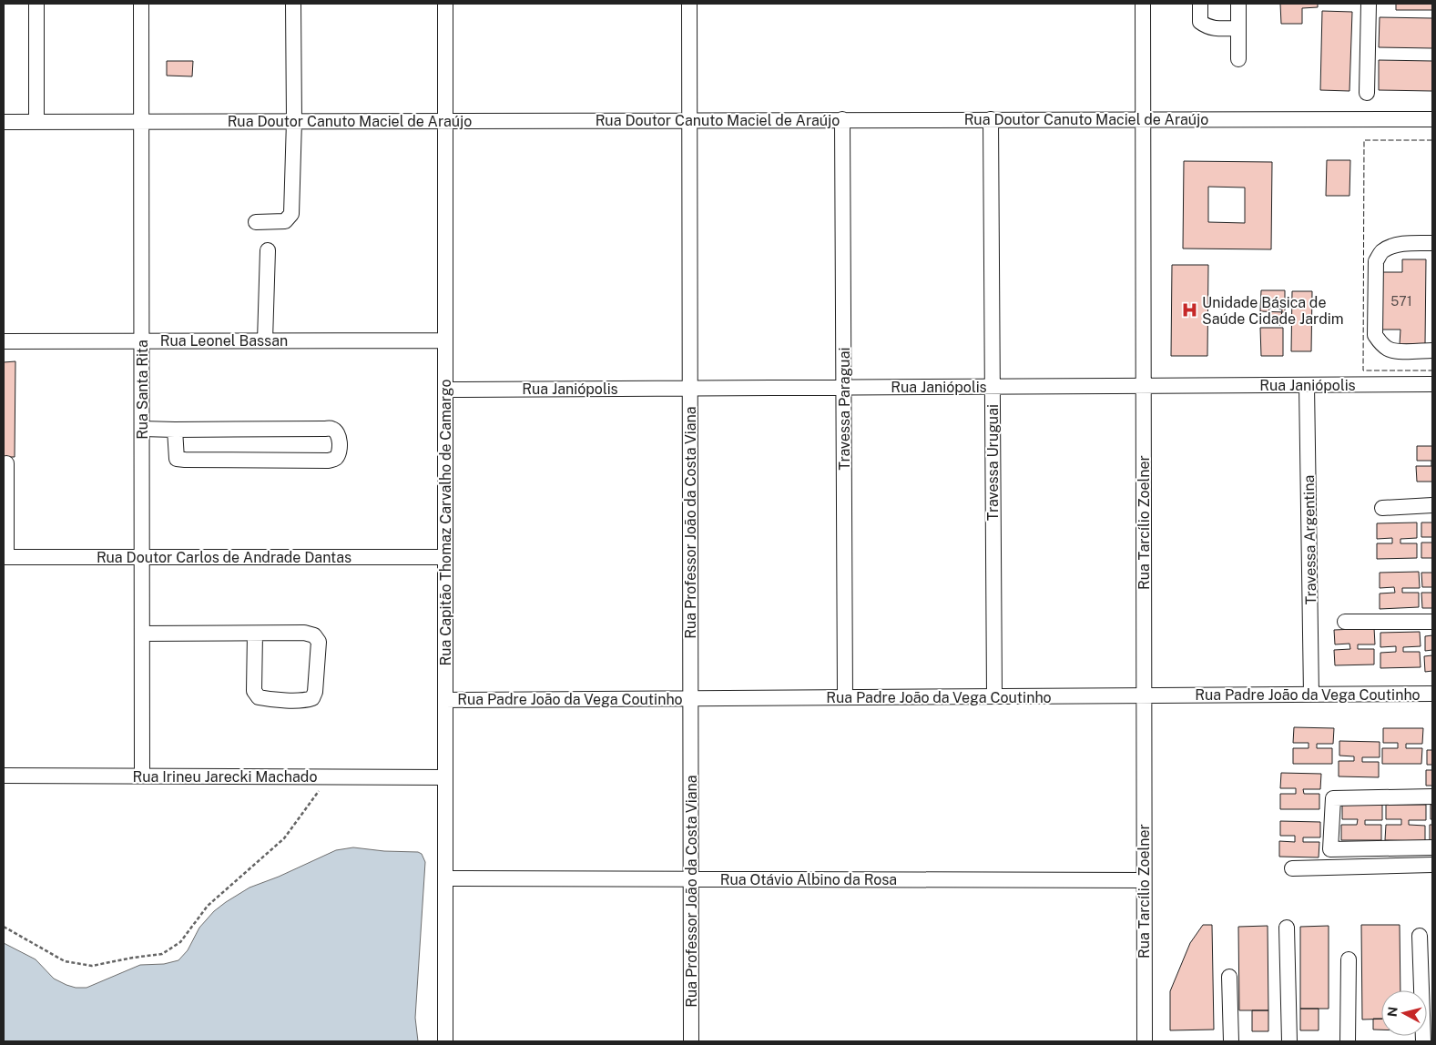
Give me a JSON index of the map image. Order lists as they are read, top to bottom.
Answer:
{
  "streets": {
    "street": [
      "Rua Doutor Canuto Maciel de Araújo",
      "Rua Leonel Bassan",
      "Rua Janiópolis",
      "Rua Santa Rita",
      "Travessa Paraguai",
      "Travessa Uruguai",
      "Rua Capitão Thomaz Carvalho de Camargo",
      "Rua Professor João da Costa Viana",
      "Rua Tarcílio Zoelner",
      "Travessa Argentina",
      "Rua Doutor Carlos de Andrade Dantas",
      "Rua Padre João da Vega Coutinho",
      "Rua Irineu Jarecki Machado",
      "Rua Otávio Albino da Rosa"
    ]
  },
  "crossings": [
    ["Rua Doutor Canuto Maciel de Araújo", "Rua Santa Rita"],
    ["Rua Doutor Canuto Maciel de Araújo", "Travessa Paraguai"],
    ["Rua Doutor Canuto Maciel de Araújo", "Travessa Uruguai"],
    ["Rua Doutor Canuto Maciel de Araújo", "Rua Capitão Thomaz Carvalho de Camargo"],
    ["Rua Doutor Canuto Maciel de Araújo", "Rua Professor João da Costa Viana"],
    ["Rua Doutor Canuto Maciel de Araújo", "Rua Tarcílio Zoelner"],
    ["Rua Leonel Bassan", "Rua Santa Rita"],
    ["Rua Leonel Bassan", "Rua Capitão Thomaz Carvalho de Camargo"],
    ["Rua Janiópolis", "Travessa Paraguai"],
    ["Rua Janiópolis", "Travessa Uruguai"],
    ["Rua Janiópolis", "Rua Capitão Thomaz Carvalho de Camargo"],
    ["Rua Janiópolis", "Rua Professor João da Costa Viana"],
    ["Rua Janiópolis", "Rua Tarcílio Zoelner"],
    ["Rua Janiópolis", "Travessa Argentina"],
    ["Rua Santa Rita", "Rua Doutor Carlos de Andrade Dantas"],
    ["Rua Santa Rita", "Rua Irineu Jarecki Machado"],
    ["Travessa Paraguai", "Rua Padre João da Vega Coutinho"],
    ["Travessa Uruguai", "Rua Padre João da Vega Coutinho"],
    ["Rua Capitão Thomaz Carvalho de Camargo", "Rua Doutor Carlos de Andrade Dantas"],
    ["Rua Capitão Thomaz Carvalho de Camargo", "Rua Padre João da Vega Coutinho"],
    ["Rua Capitão Thomaz Carvalho de Camargo", "Rua Irineu Jarecki Machado"],
    ["Rua Capitão Thomaz Carvalho de Camargo", "Rua Otávio Albino da Rosa"],
    ["Rua Professor João da Costa Viana", "Rua Padre João da Vega Coutinho"],
    ["Rua Professor João da Costa Viana", "Rua Otávio Albino da Rosa"],
    ["Rua Tarcílio Zoelner", "Rua Padre João da Vega Coutinho"],
    ["Rua Tarcílio Zoelner", "Rua Otávio Albino da Rosa"],
    ["Travessa Argentina", "Rua Padre João da Vega Coutinho"]
  ],
  "places": {
    "hospital": ["Unidade Básica de Saúde Cidade Jardim"]
  },
  "house_numbers": ["571"],
  "north": "left"
}
